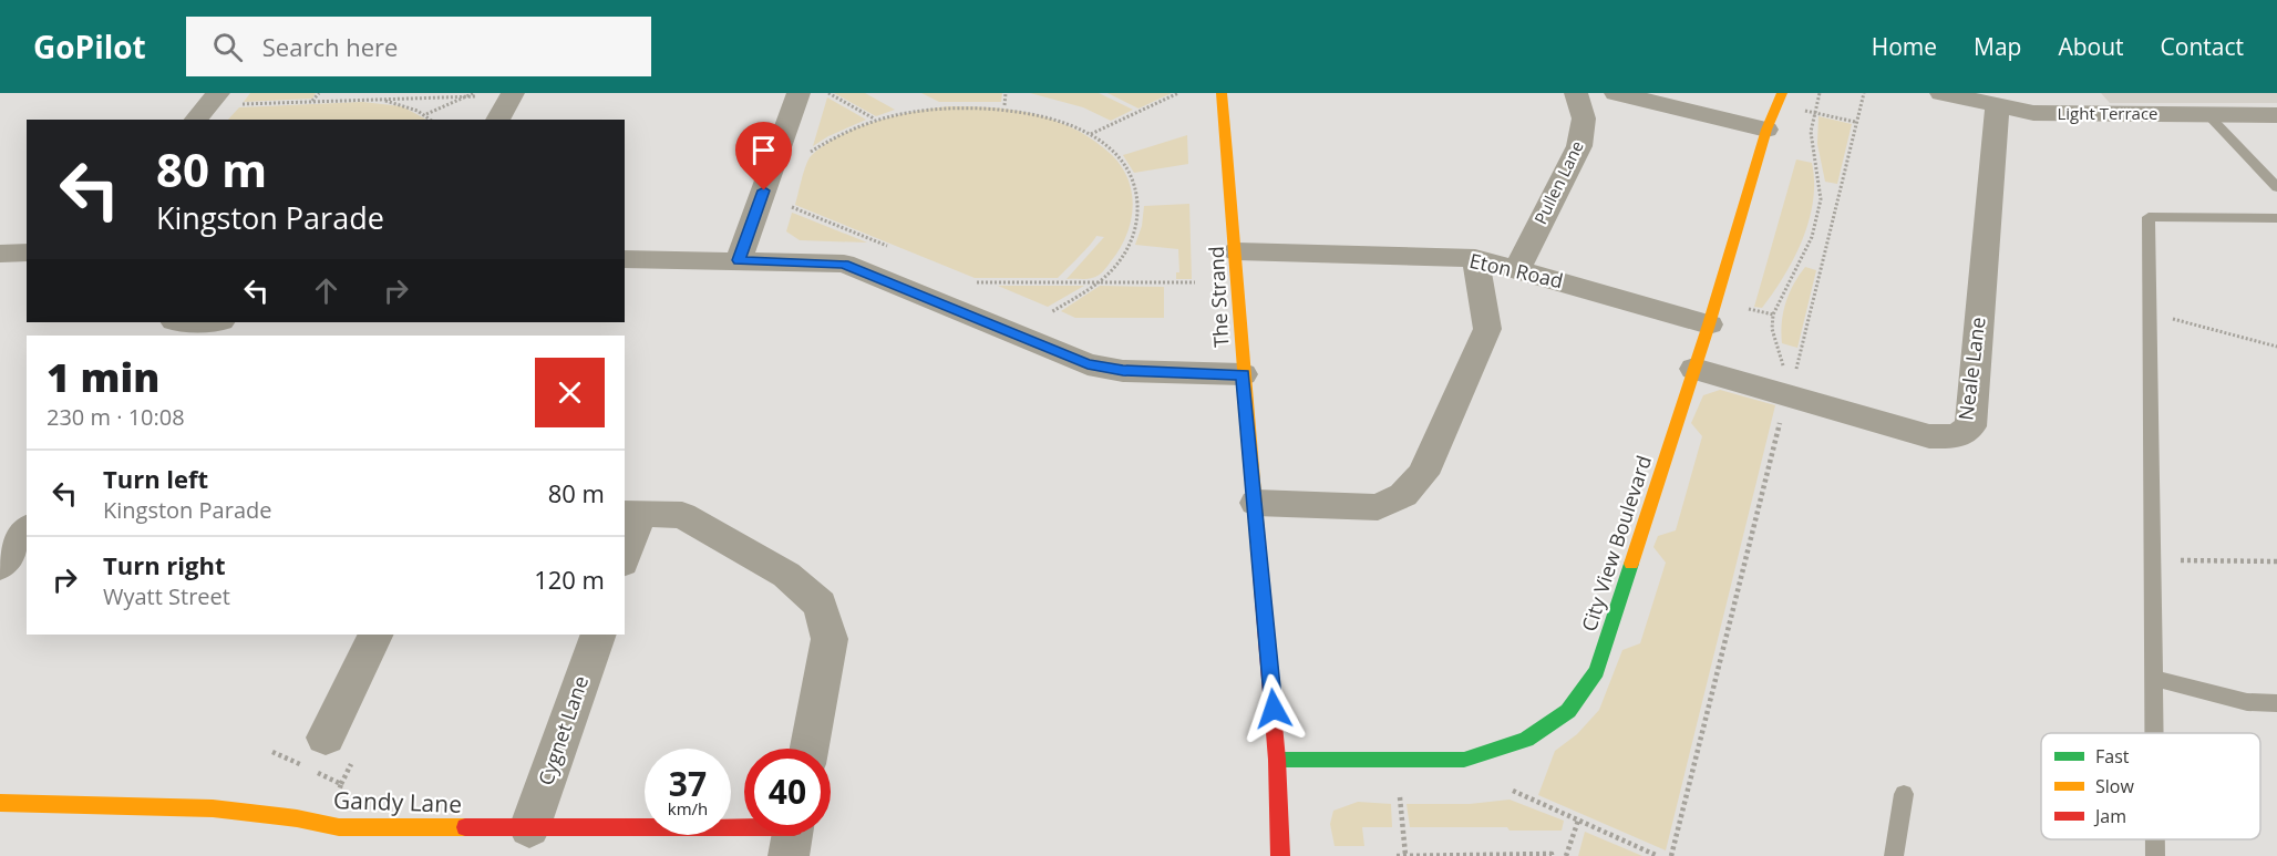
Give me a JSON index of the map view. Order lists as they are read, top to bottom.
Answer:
{
  "streets": {
    "street": [
      "Light Terrace",
      "Pullen Lane",
      "Eton Road",
      "The Strand",
      "Neale Lane",
      "City View Boulevard",
      "Cygnet Lane",
      "Gandy Lane"
    ]
  },
  "crossings": [
    ["Light Terrace", "Neale Lane"],
    ["Pullen Lane", "Eton Road"],
    ["Eton Road", "The Strand"],
    ["Eton Road", "City View Boulevard"],
    ["The Strand", "City View Boulevard"],
    ["Neale Lane", "City View Boulevard"],
    ["Cygnet Lane", "Gandy Lane"]
  ],
  "legend": ["Fast", "Slow", "Jam"],
  "page": {
    "header": "GoPilot",
    "search": "Search here",
    "nav": [
      "Home",
      "Map",
      "About",
      "Contact"
    ],
    "turn": ["80 m", "Kingston Parade"],
    "heading": ["1 min", "230 m · 10:08"],
    "list": [
      {
        "name": "Turn left",
        "note": "Kingston Parade",
        "value": "80 m"
      },
      {
        "name": "Turn right",
        "note": "Wyatt Street",
        "value": "120 m"
      }
    ],
    "speed": "37 km/h",
    "limit": "40"
  }
}
